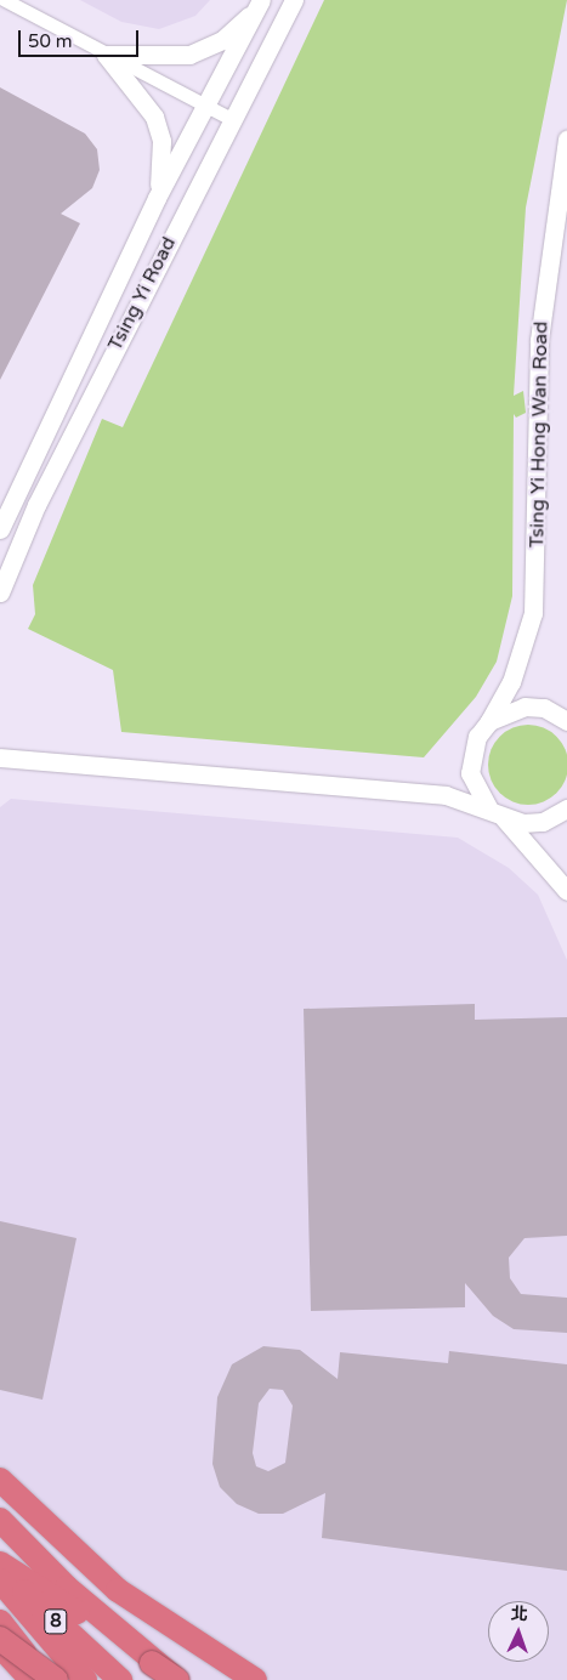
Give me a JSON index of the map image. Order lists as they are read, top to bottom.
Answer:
{
  "streets": {
    "highway": ["8"],
    "main road": ["Tsing Yi Road", "Tsing Yi Hong Wan Road"]
  },
  "scale_bar": "50 m",
  "north": "top"
}
